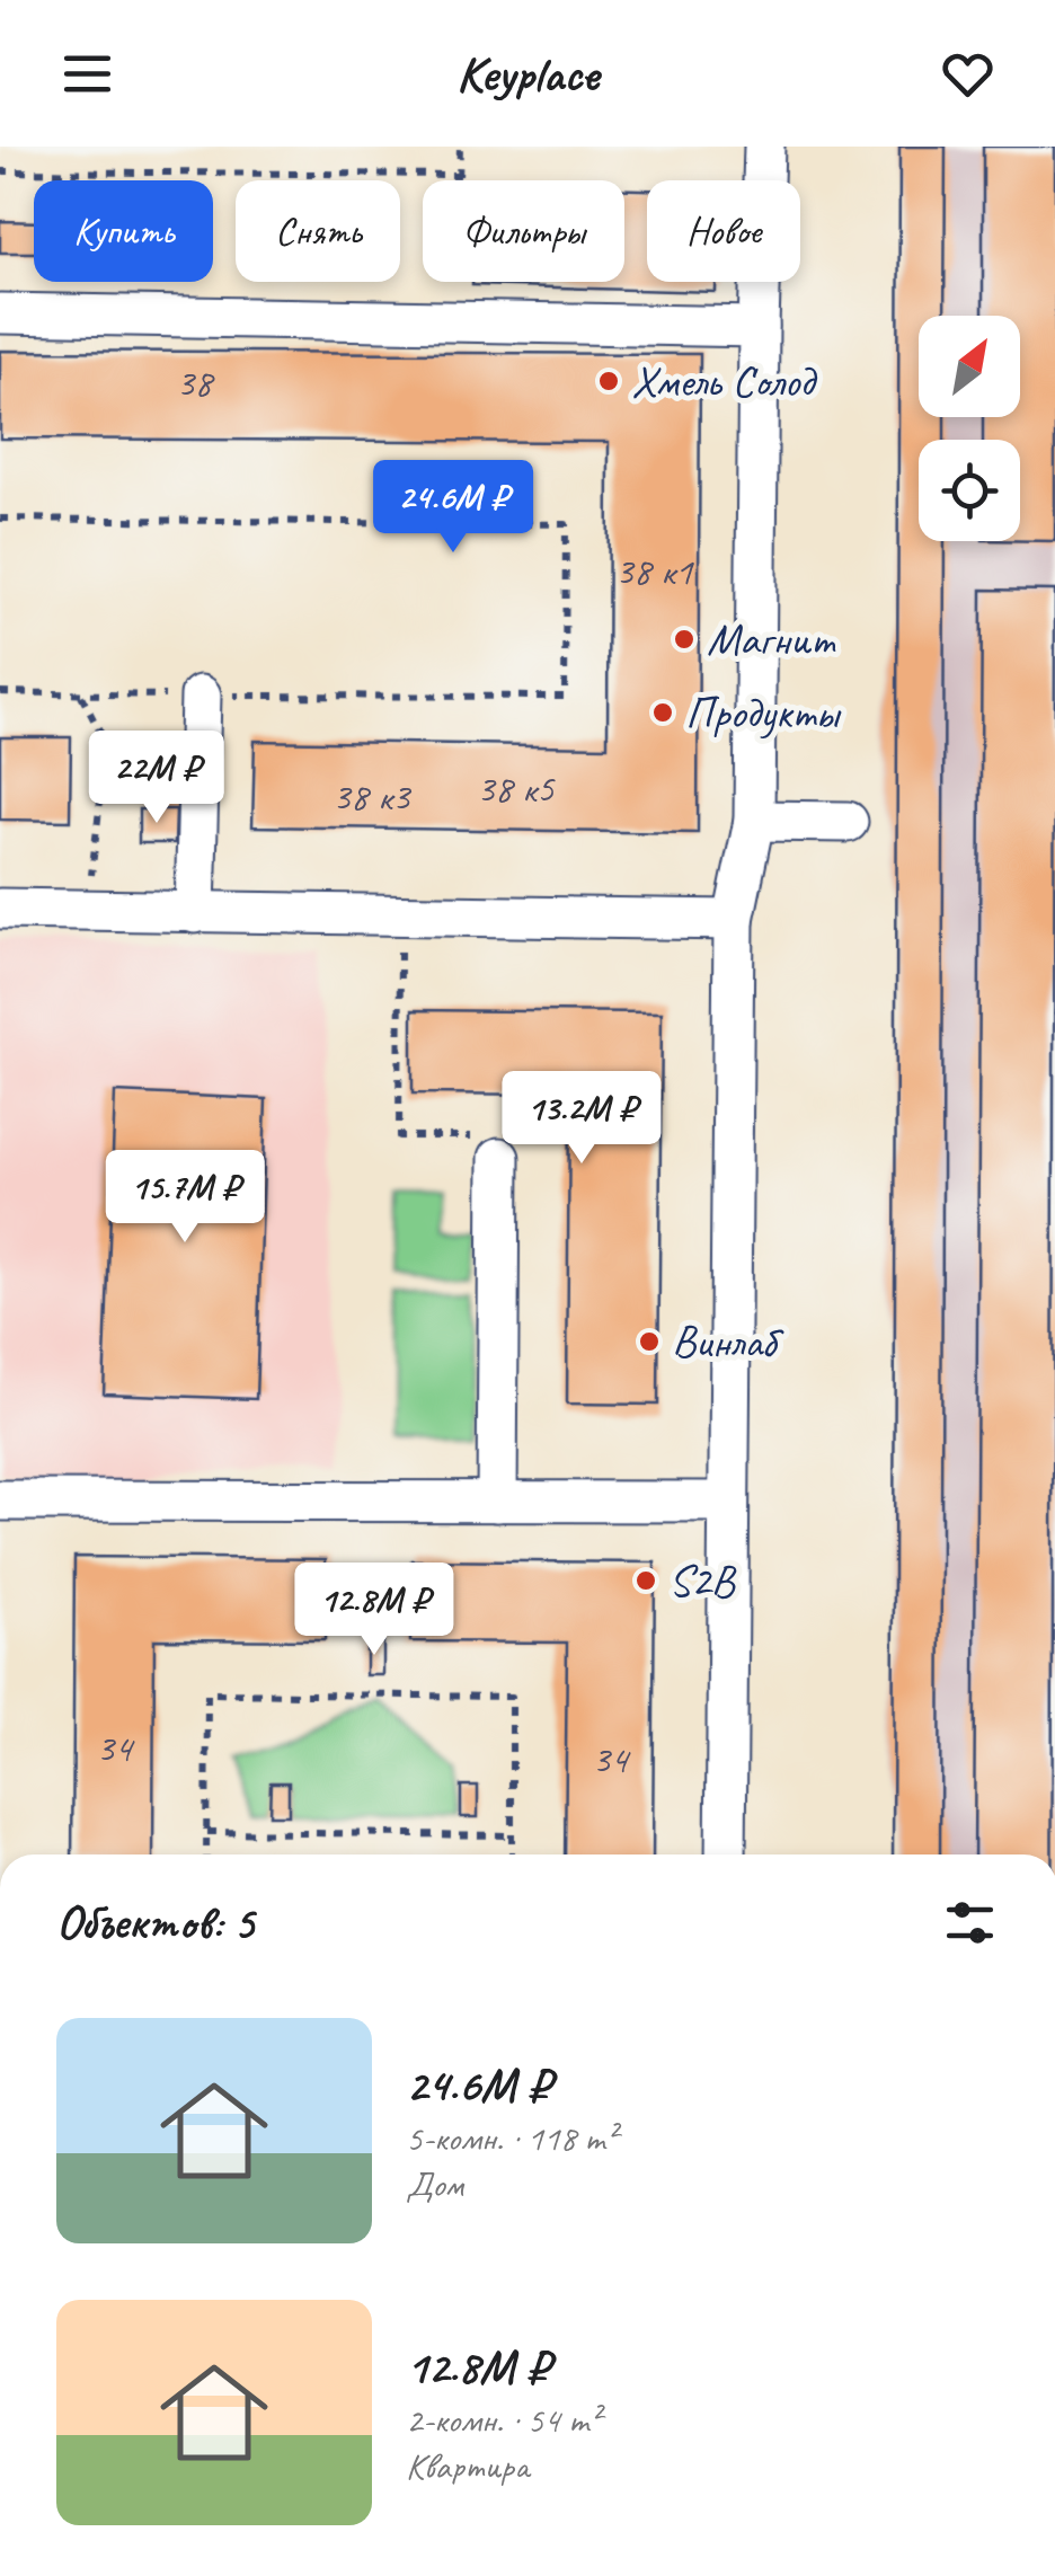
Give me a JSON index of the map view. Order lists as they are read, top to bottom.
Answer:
{
  "places": [
    "Хмель Солод",
    "Магнит",
    "Продукты",
    "Винлаб",
    "S2B"
  ],
  "house_numbers": [
    "38",
    "38 к1",
    "38 к5",
    "38 к3",
    "34",
    "34"
  ],
  "north": "top right",
  "page": {
    "header": "Keyplace",
    "chip": [
      "Купить",
      "Снять",
      "Фильтры",
      "Новое"
    ],
    "price": [
      "24.6M ₽",
      "22M ₽",
      "13.2M ₽",
      "15.7M ₽",
      "12.8M ₽"
    ],
    "heading": "Объектов: 5",
    "list": [
      {
        "name": "24.6M ₽",
        "note": "5-комн. · 118 m² · Дом"
      },
      {
        "name": "12.8M ₽",
        "note": "2-комн. · 54 m² · Квартира"
      }
    ]
  }
}
